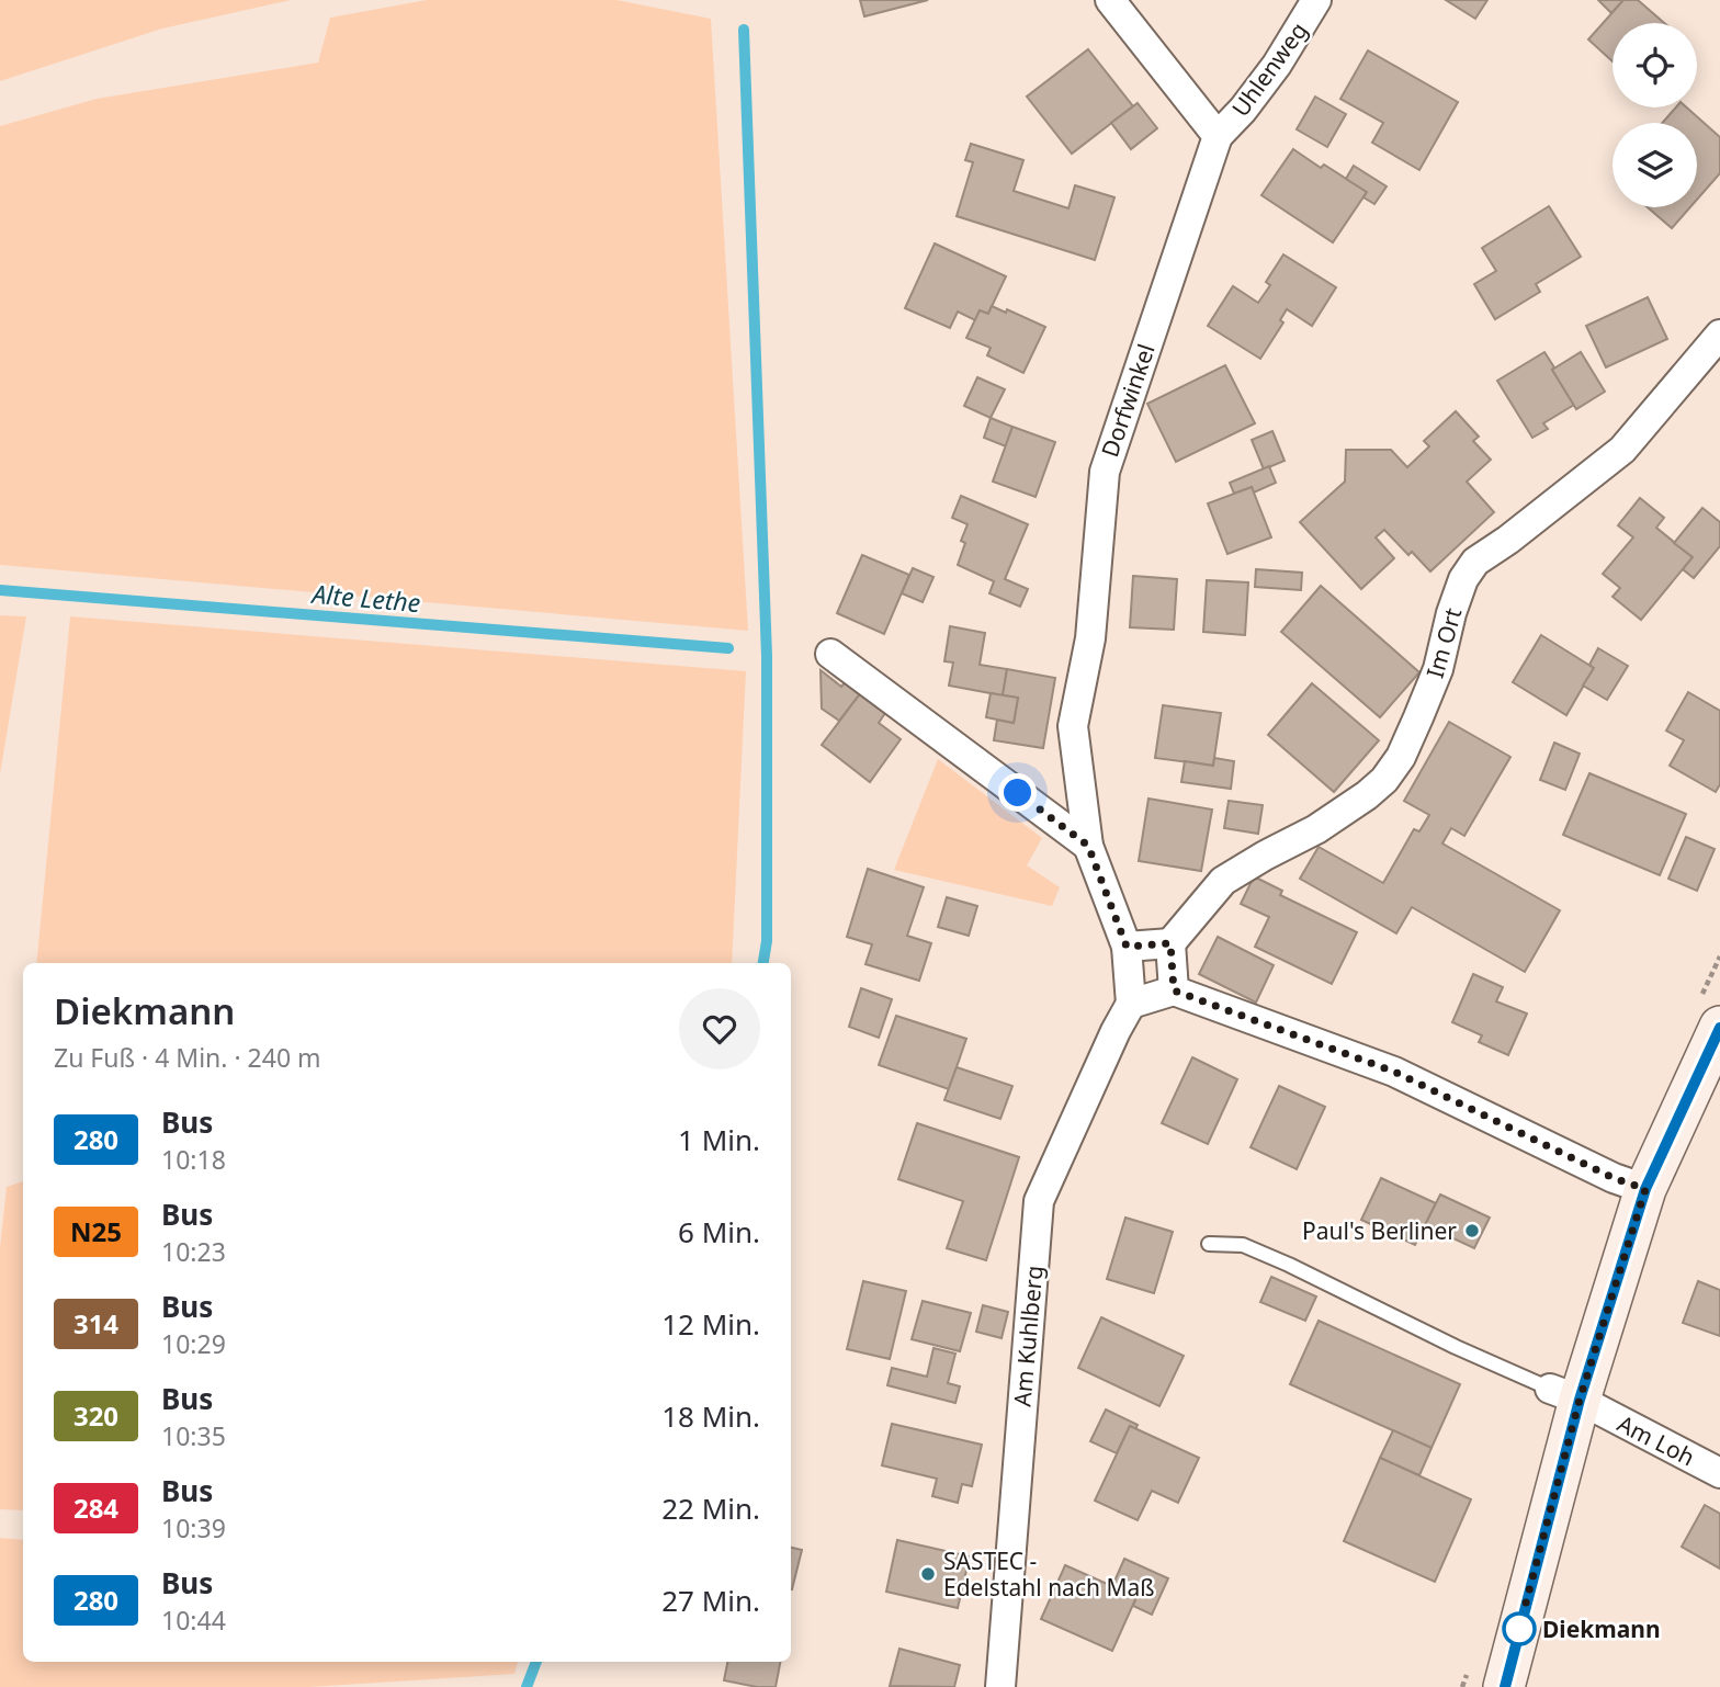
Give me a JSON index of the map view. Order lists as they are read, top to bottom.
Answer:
{
  "streets": {
    "street": [
      "Uhlenweg",
      "Dorfwinkel",
      "Im Ort",
      "Am Kuhlberg",
      "Am Loh"
    ]
  },
  "crossings": [
    ["Uhlenweg", "Dorfwinkel"],
    ["Dorfwinkel", "Am Kuhlberg"]
  ],
  "water": ["Alte Lethe"],
  "places": ["Paul's Berliner", "SASTEC - Edelstahl nach Maß", "Diekmann"],
  "lines": ["bus line 280"],
  "page": {
    "heading": ["Diekmann", "Zu Fuß · 4 Min. · 240 m"],
    "list": [
      {
        "mark": "280",
        "name": "Bus",
        "note": "10:18",
        "value": "1 Min."
      },
      {
        "mark": "N25",
        "name": "Bus",
        "note": "10:23",
        "value": "6 Min."
      },
      {
        "mark": "314",
        "name": "Bus",
        "note": "10:29",
        "value": "12 Min."
      },
      {
        "mark": "320",
        "name": "Bus",
        "note": "10:35",
        "value": "18 Min."
      },
      {
        "mark": "284",
        "name": "Bus",
        "note": "10:39",
        "value": "22 Min."
      },
      {
        "mark": "280",
        "name": "Bus",
        "note": "10:44",
        "value": "27 Min."
      }
    ]
  }
}
